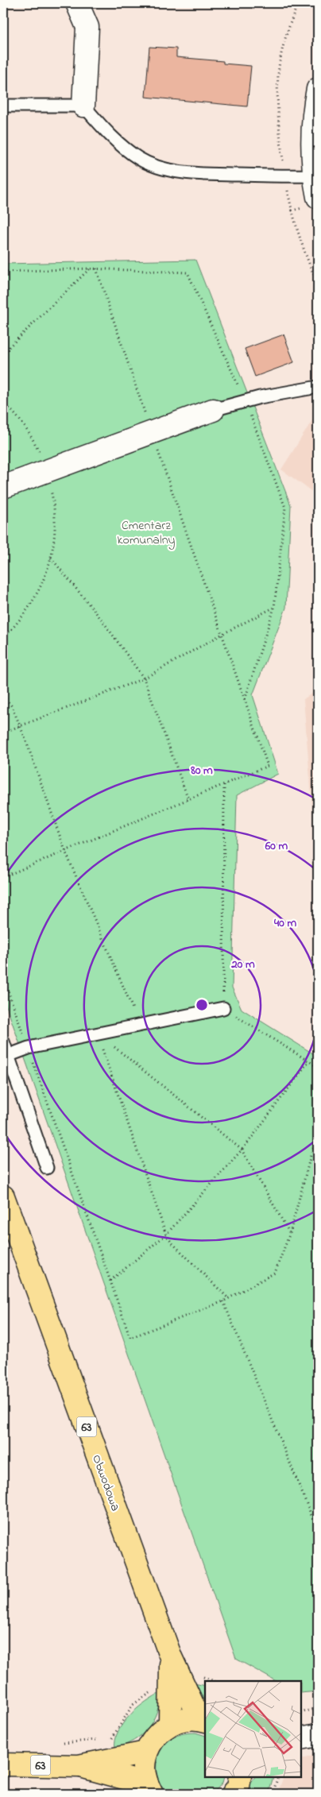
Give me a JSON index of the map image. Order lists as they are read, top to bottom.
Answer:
{
  "streets": {
    "main road": ["63", "Obwodowa"]
  },
  "parks": ["Cmentarz komunalny"],
  "rings": [
    "80 m",
    "60 m",
    "40 m",
    "20 m"
  ]
}
